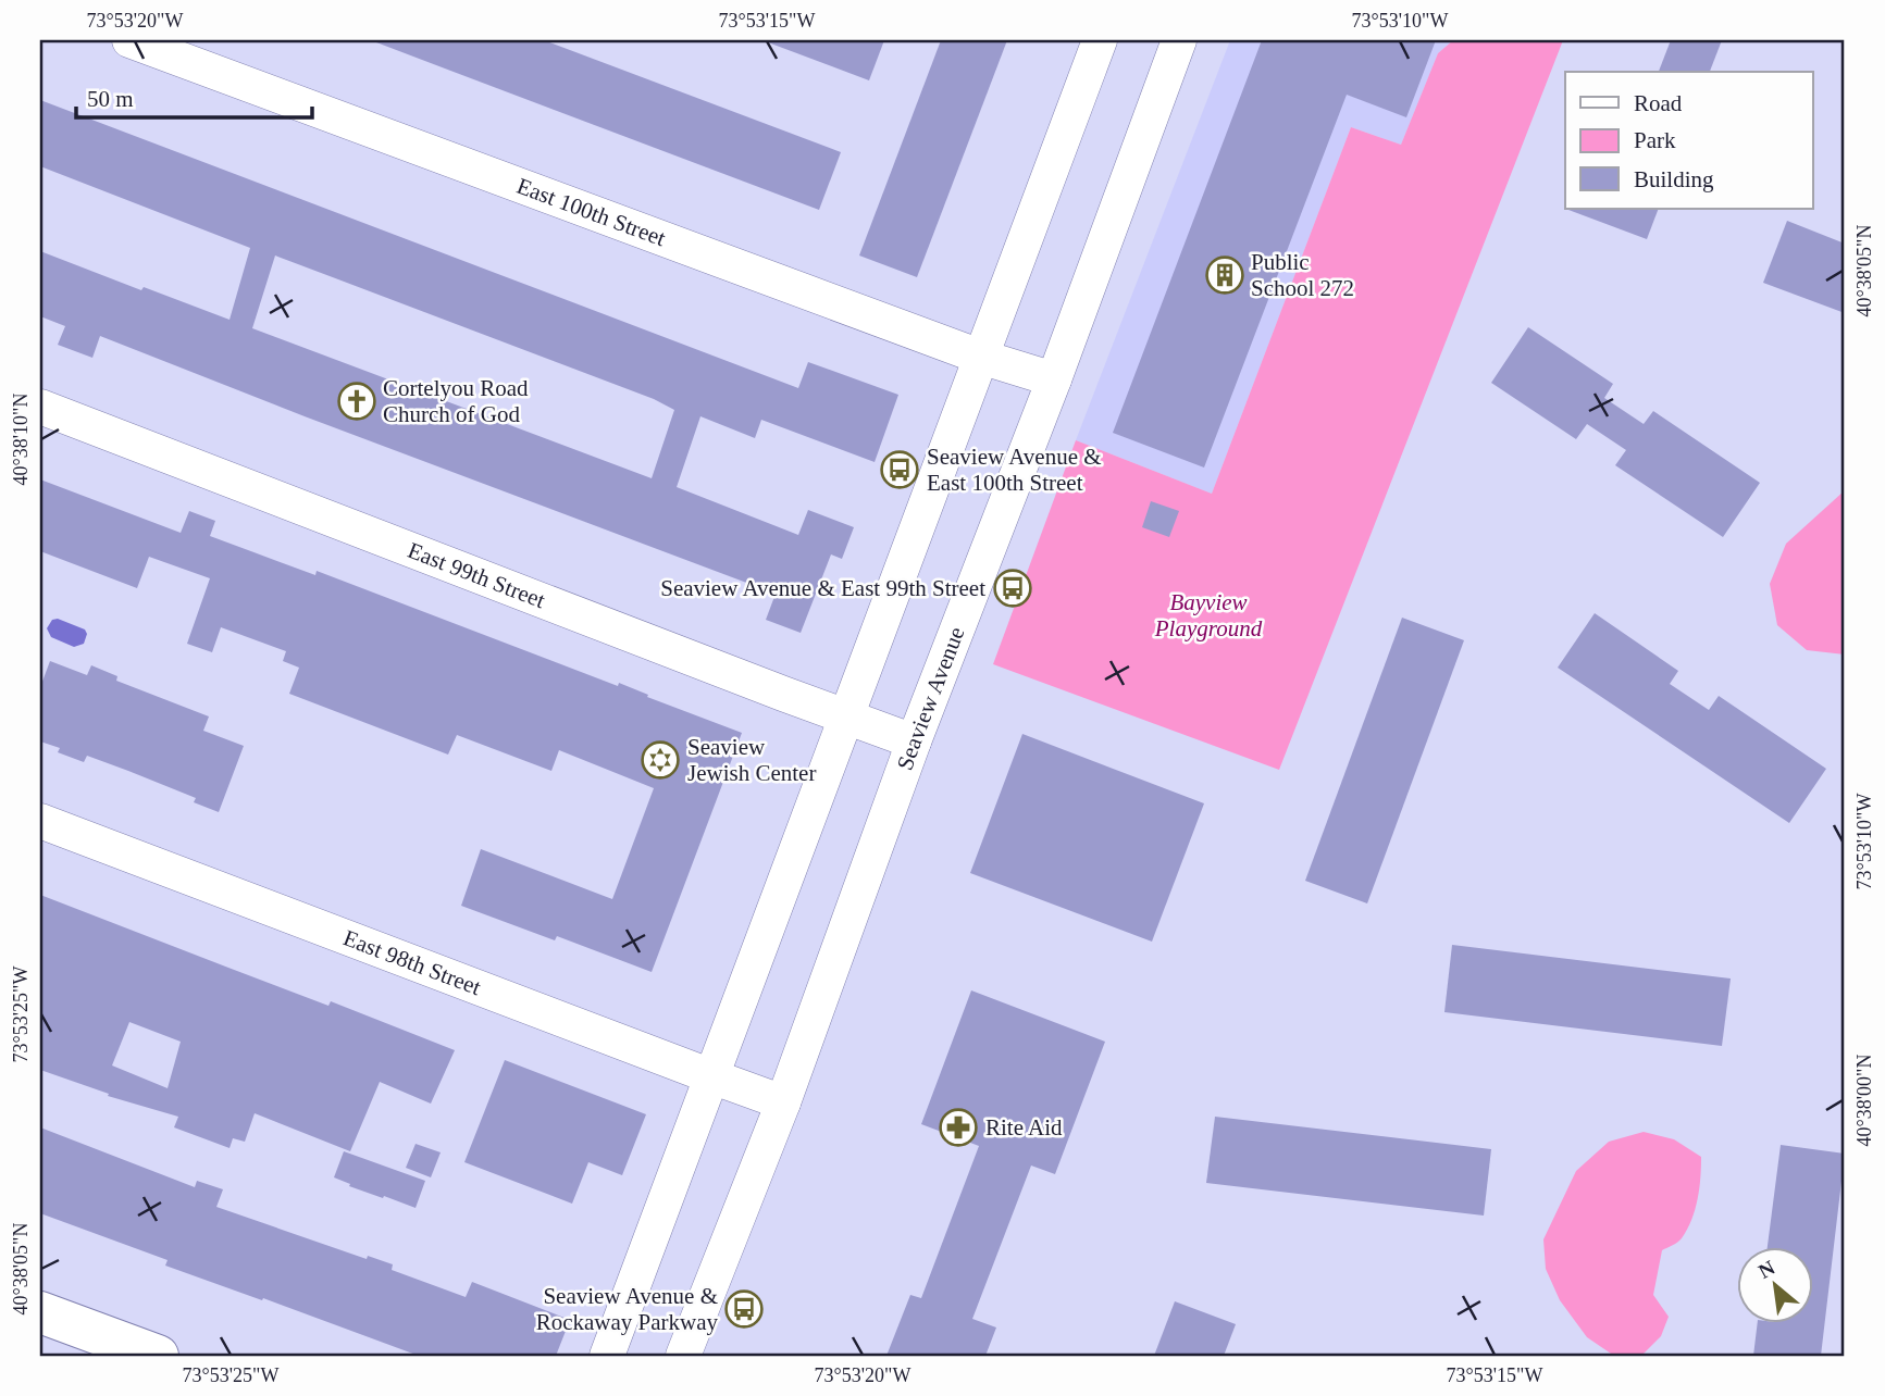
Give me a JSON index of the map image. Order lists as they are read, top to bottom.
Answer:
{
  "streets": {
    "street": [
      "East 100th Street",
      "East 99th Street",
      "Seaview Avenue",
      "East 98th Street"
    ]
  },
  "crossings": [
    ["East 100th Street", "Seaview Avenue"],
    ["East 99th Street", "Seaview Avenue"],
    ["Seaview Avenue", "East 98th Street"]
  ],
  "parks": ["Bayview Playground"],
  "places": {
    "building": ["Public School 272"],
    "church": ["Cortelyou Road Church of God"],
    "bus stop": ["Seaview Avenue & East 100th Street", "Seaview Avenue & East 99th Street", "Seaview Avenue & Rockaway Parkway"],
    "synagogue": ["Seaview Jewish Center"],
    "pharmacy": ["Rite Aid"]
  },
  "legend": ["Road", "Park", "Building"],
  "scale_bar": "50 m",
  "north": "top left",
  "coordinates": [
    "73°53'20\"W",
    "73°53'15\"W",
    "73°53'10\"W",
    "40°38'05\"N",
    "40°38'10\"N",
    "73°53'25\"W",
    "40°38'00\"N"
  ]
}
